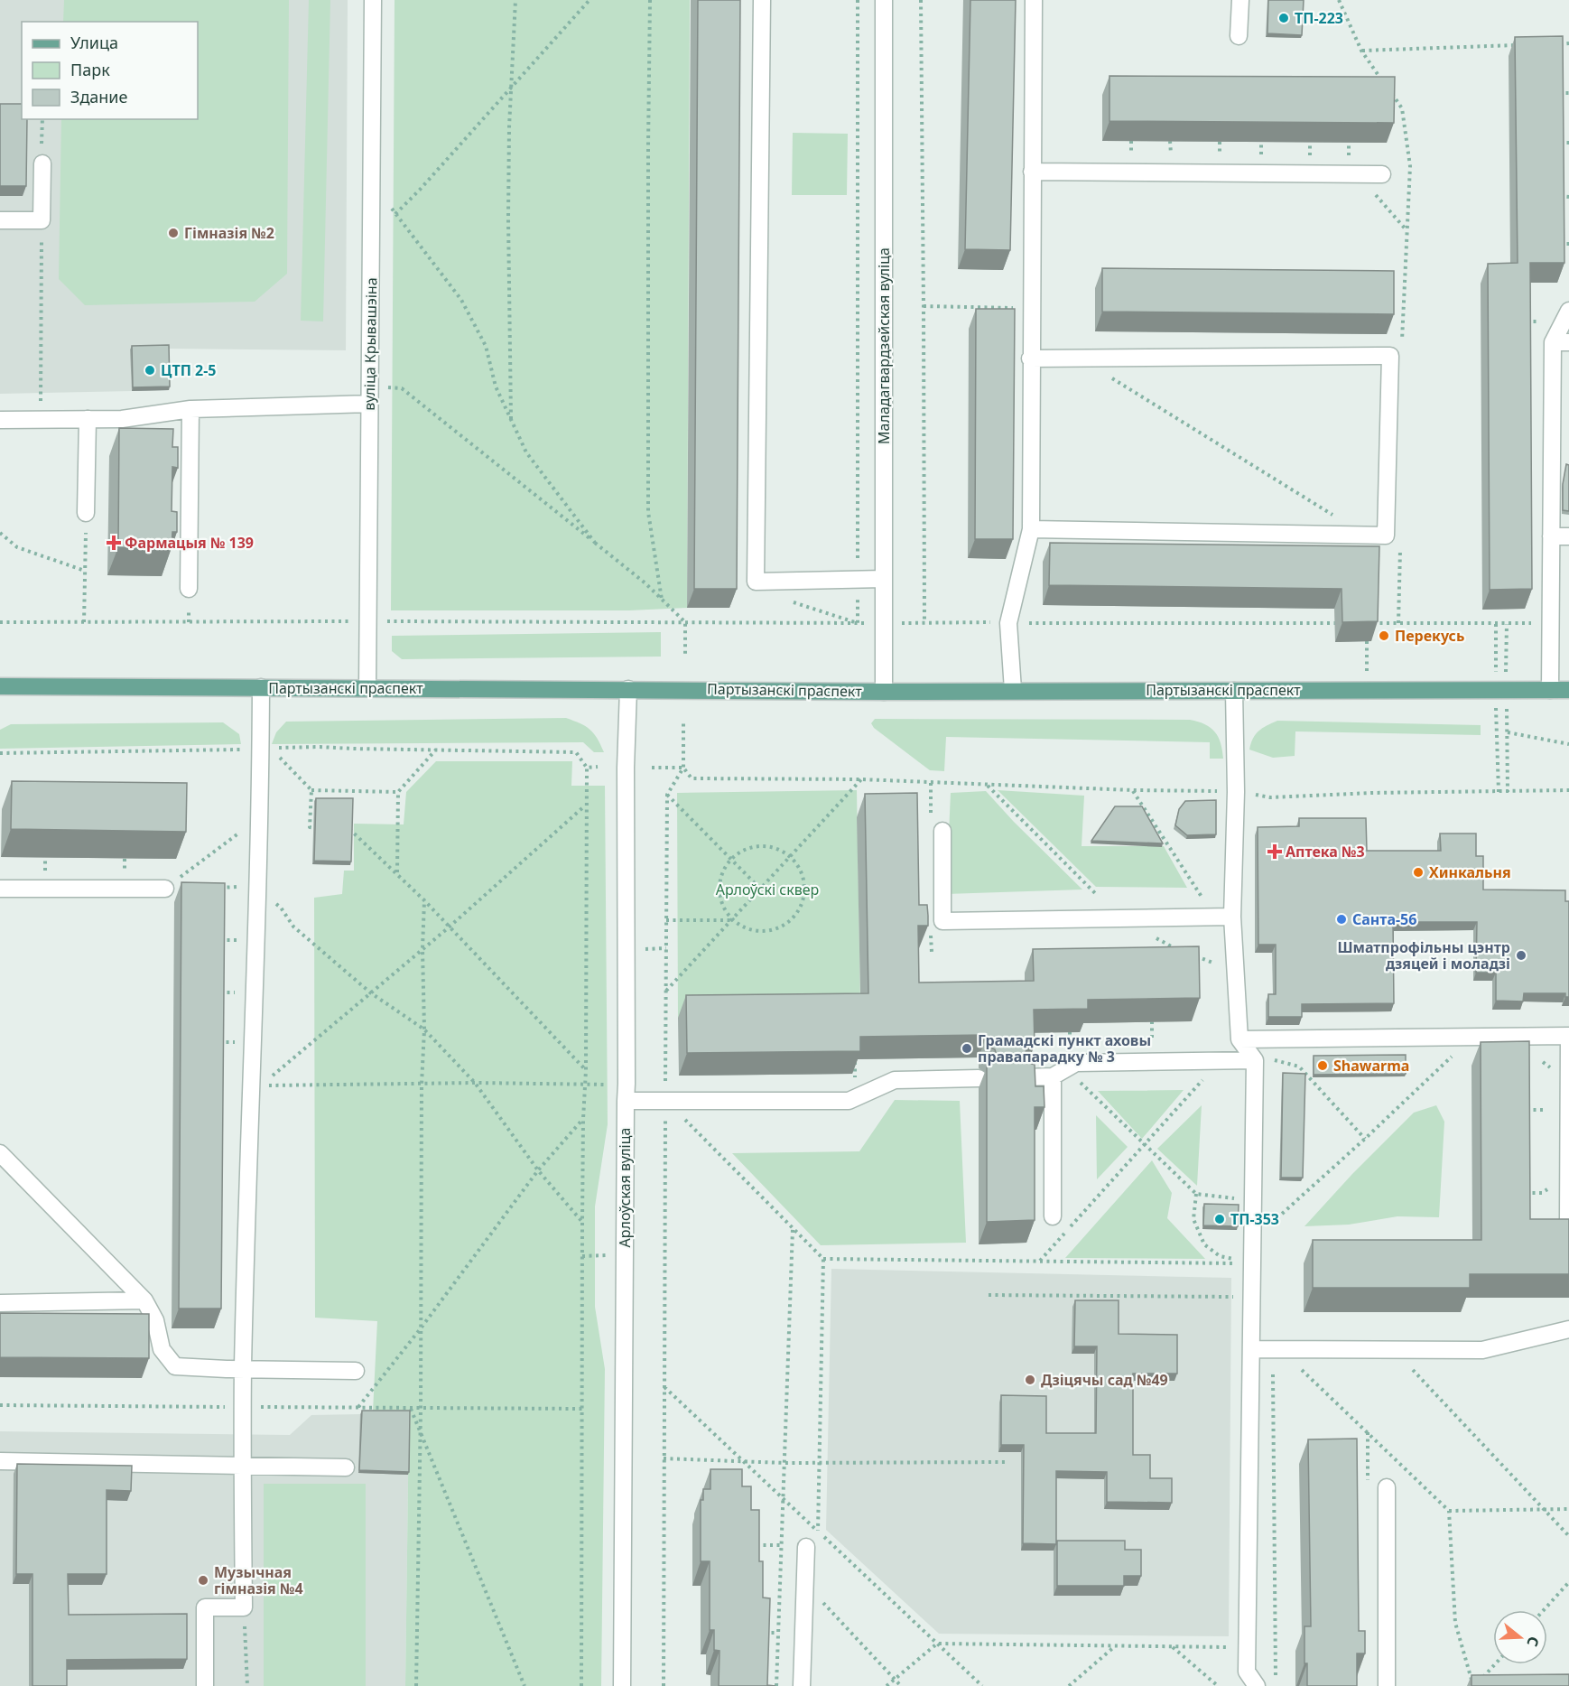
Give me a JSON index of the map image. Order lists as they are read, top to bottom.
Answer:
{
  "streets": {
    "main road": ["Партызанскі праспект"],
    "street": ["вуліца Крывашэіна", "Маладагвардзейская вуліца", "Арлоўская вуліца"]
  },
  "crossings": [
    ["вуліца Крывашэіна", "Партызанскі праспект"],
    ["Маладагвардзейская вуліца", "Партызанскі праспект"],
    ["Партызанскі праспект", "Арлоўская вуліца"]
  ],
  "parks": ["Арлоўскі сквер"],
  "places": {
    "other": [
      "ТП-223",
      "Гімназія №2",
      "ЦТП 2-5",
      "Перекусь",
      "Хинкальня",
      "Санта-56",
      "Шматпрофільны цэнтр дзяцей і моладзі",
      "Грамадскі пункт аховы правапарадку № 3",
      "Shawarma",
      "ТП-353",
      "Дзіцячы сад №49",
      "Музычная гімназія №4"
    ],
    "health": ["Фармацыя № 139", "Аптека №3"]
  },
  "legend": ["Улица", "Парк", "Здание"],
  "north": "right"
}
